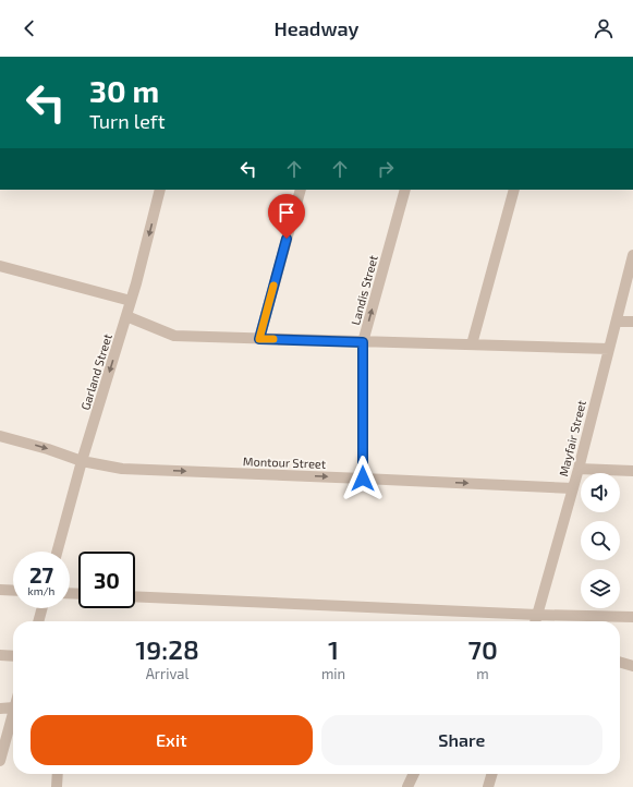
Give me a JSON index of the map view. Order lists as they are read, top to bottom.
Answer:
{
  "streets": {
    "street": [
      "Landis Street",
      "Garland Street",
      "Mayfair Street",
      "Montour Street"
    ]
  },
  "crossings": [
    ["Landis Street", "Montour Street"],
    ["Garland Street", "Montour Street"],
    ["Mayfair Street", "Montour Street"]
  ],
  "one_way": ["Landis Street", "Garland Street", "Montour Street"],
  "page": {
    "header": "Headway",
    "turn": ["30 m", "Turn left"],
    "speed": "27 km/h",
    "limit": "30",
    "eta": [
      "19:28",
      "Arrival",
      "1",
      "min",
      "70",
      "m"
    ],
    "buttons": ["Exit", "Share"]
  }
}
